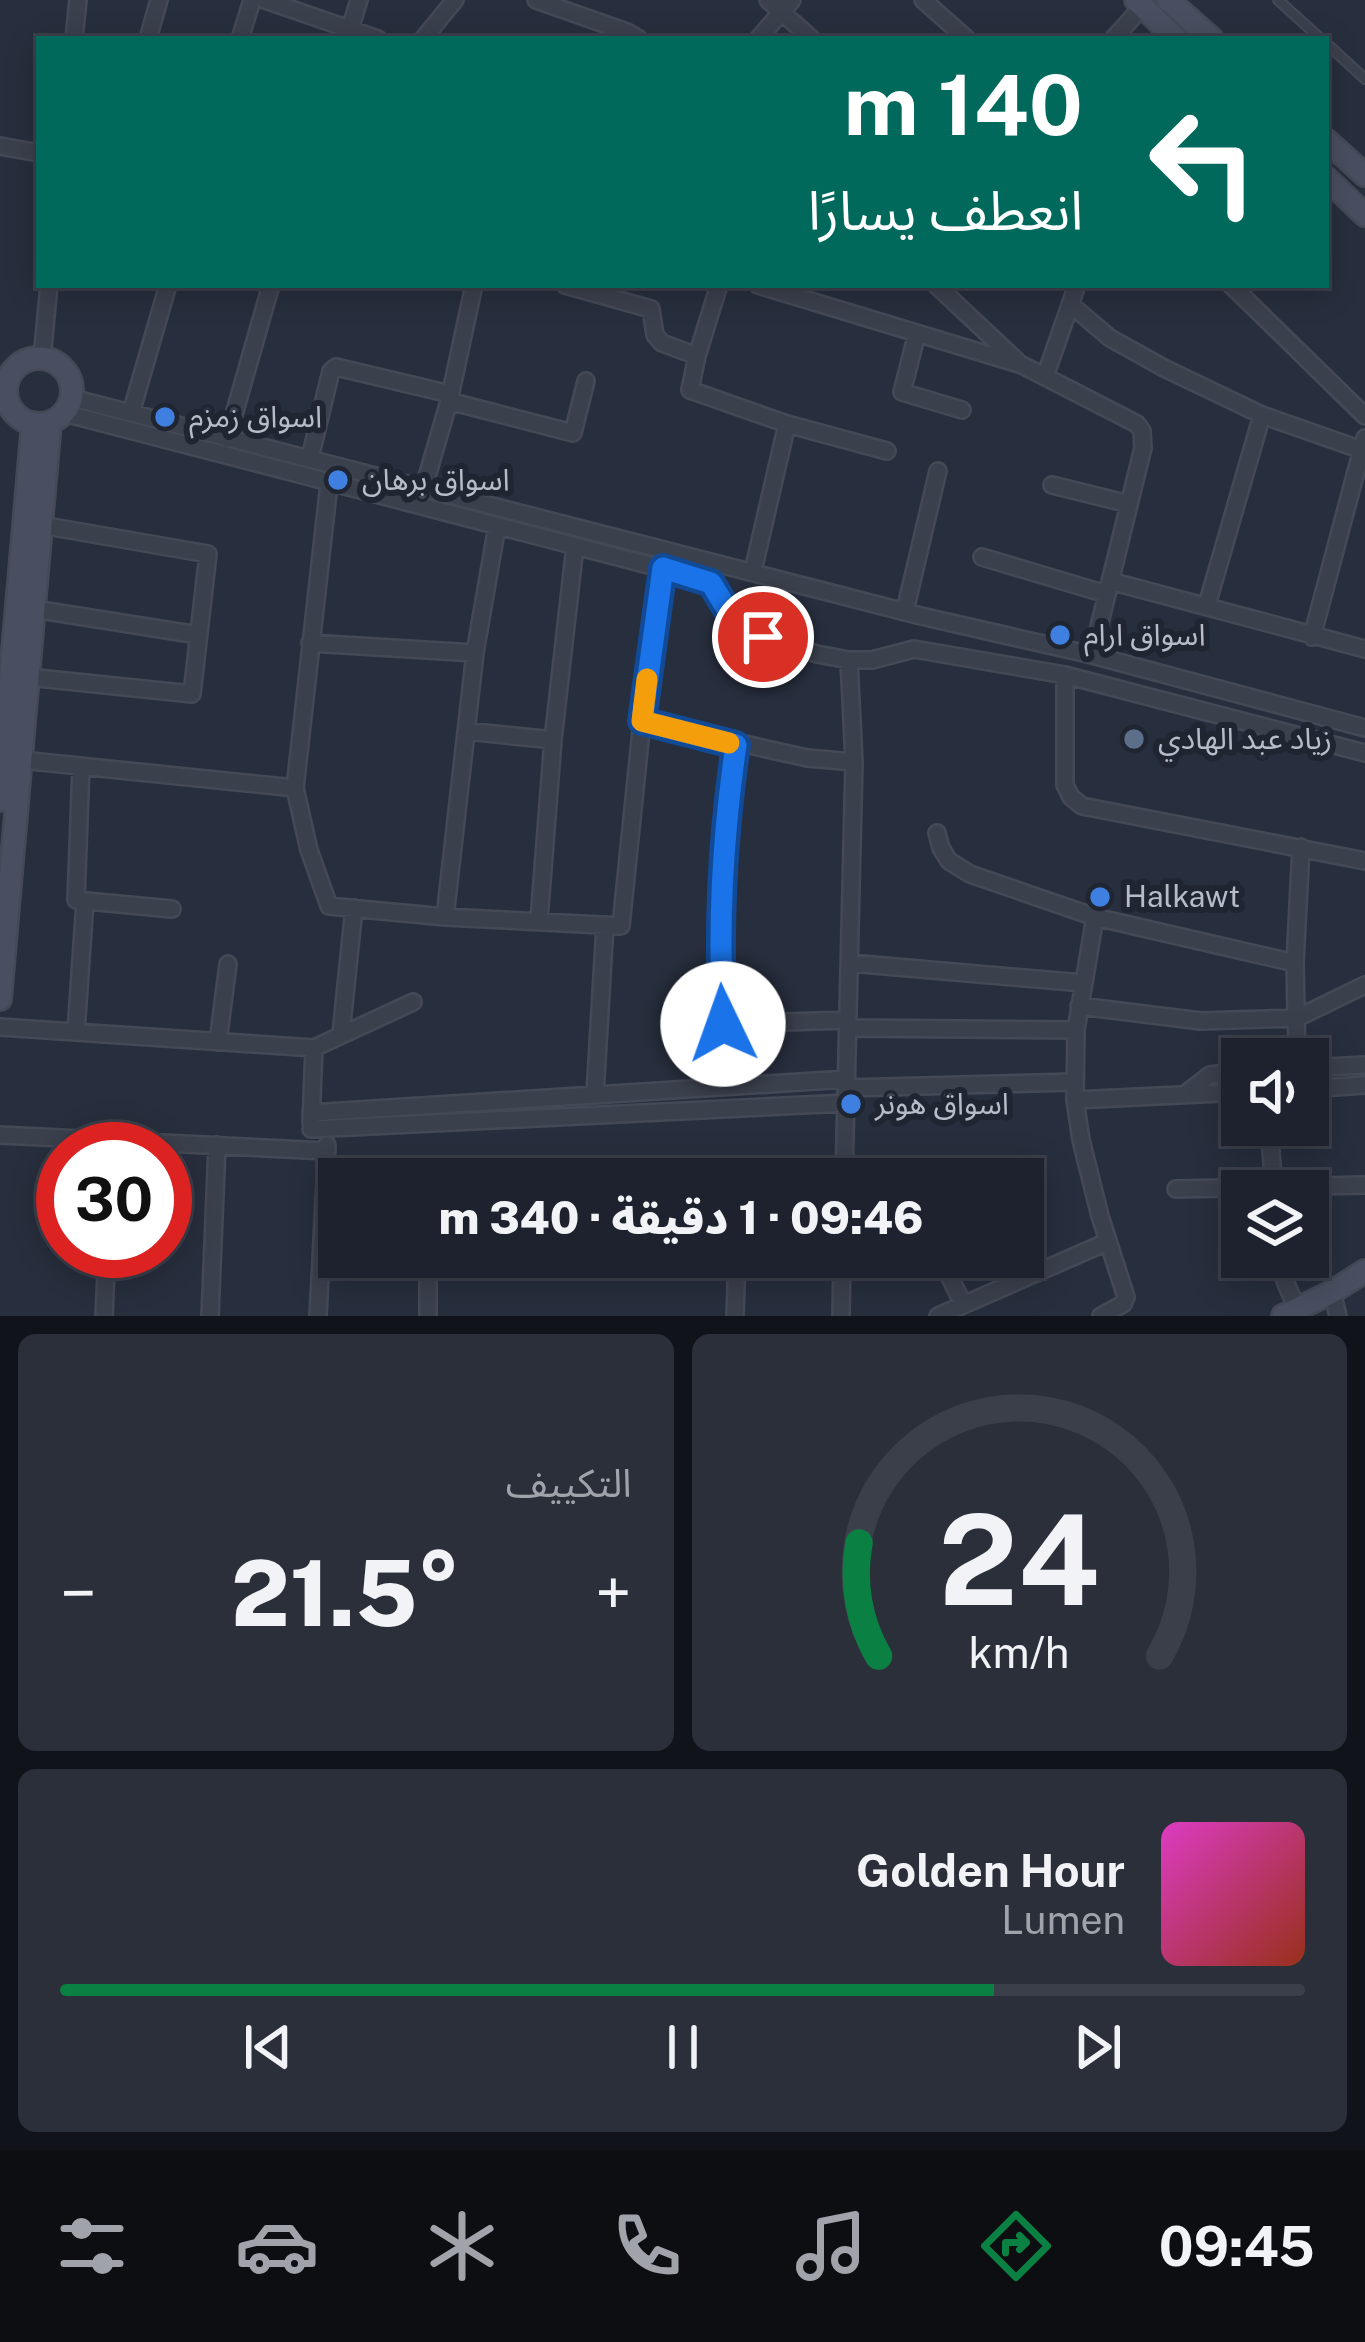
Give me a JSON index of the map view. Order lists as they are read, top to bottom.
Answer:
{
  "places": [
    "اسواق زمزم",
    "اسواق برهان",
    "اسواق ارام",
    "زياد عبد الهادي",
    "Halkawt",
    "اسواق هونر"
  ],
  "page": {
    "turn": ["140 m", "انعطف يسارًا"],
    "limit": "30",
    "trip": "09:46 · 1 دقيقة · 340 m",
    "tile": "التكييف",
    "heat": ["−", "21.5°", "+"],
    "song": ["Golden Hour", "Lumen"],
    "tabs": "09:45",
    "gauge": ["24", "km/h"]
  }
}
